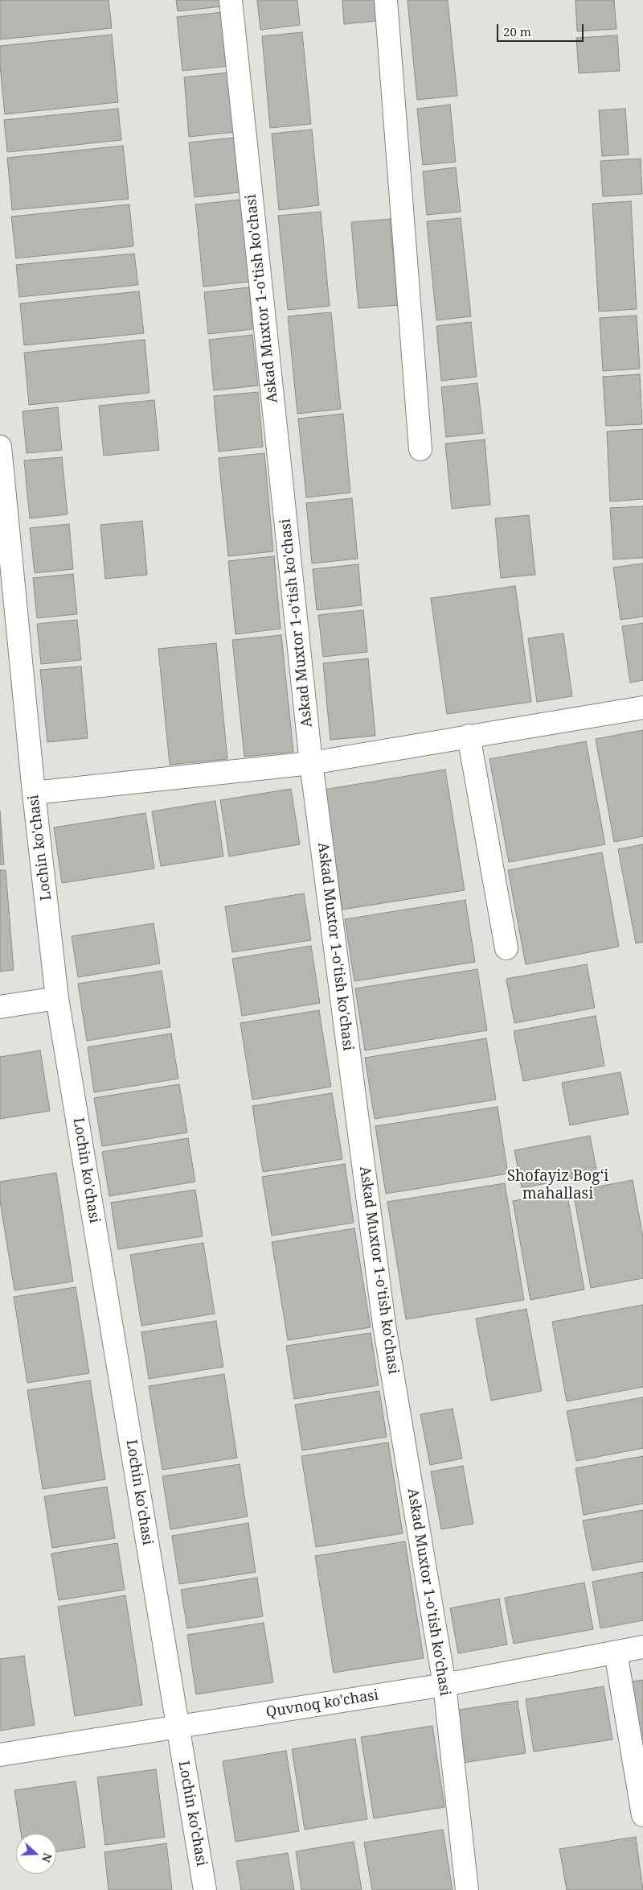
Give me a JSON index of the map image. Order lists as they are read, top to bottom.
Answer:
{
  "streets": {
    "street": ["Askad Muxtor 1-o'tish ko'chasi", "Lochin ko'chasi", "Quvnoq ko'chasi"]
  },
  "crossings": [
    ["Askad Muxtor 1-o'tish ko'chasi", "Quvnoq ko'chasi"],
    ["Lochin ko'chasi", "Quvnoq ko'chasi"]
  ],
  "districts": ["Shofayiz Bogʻi mahallasi"],
  "scale_bar": "20 m",
  "north": "right"
}
